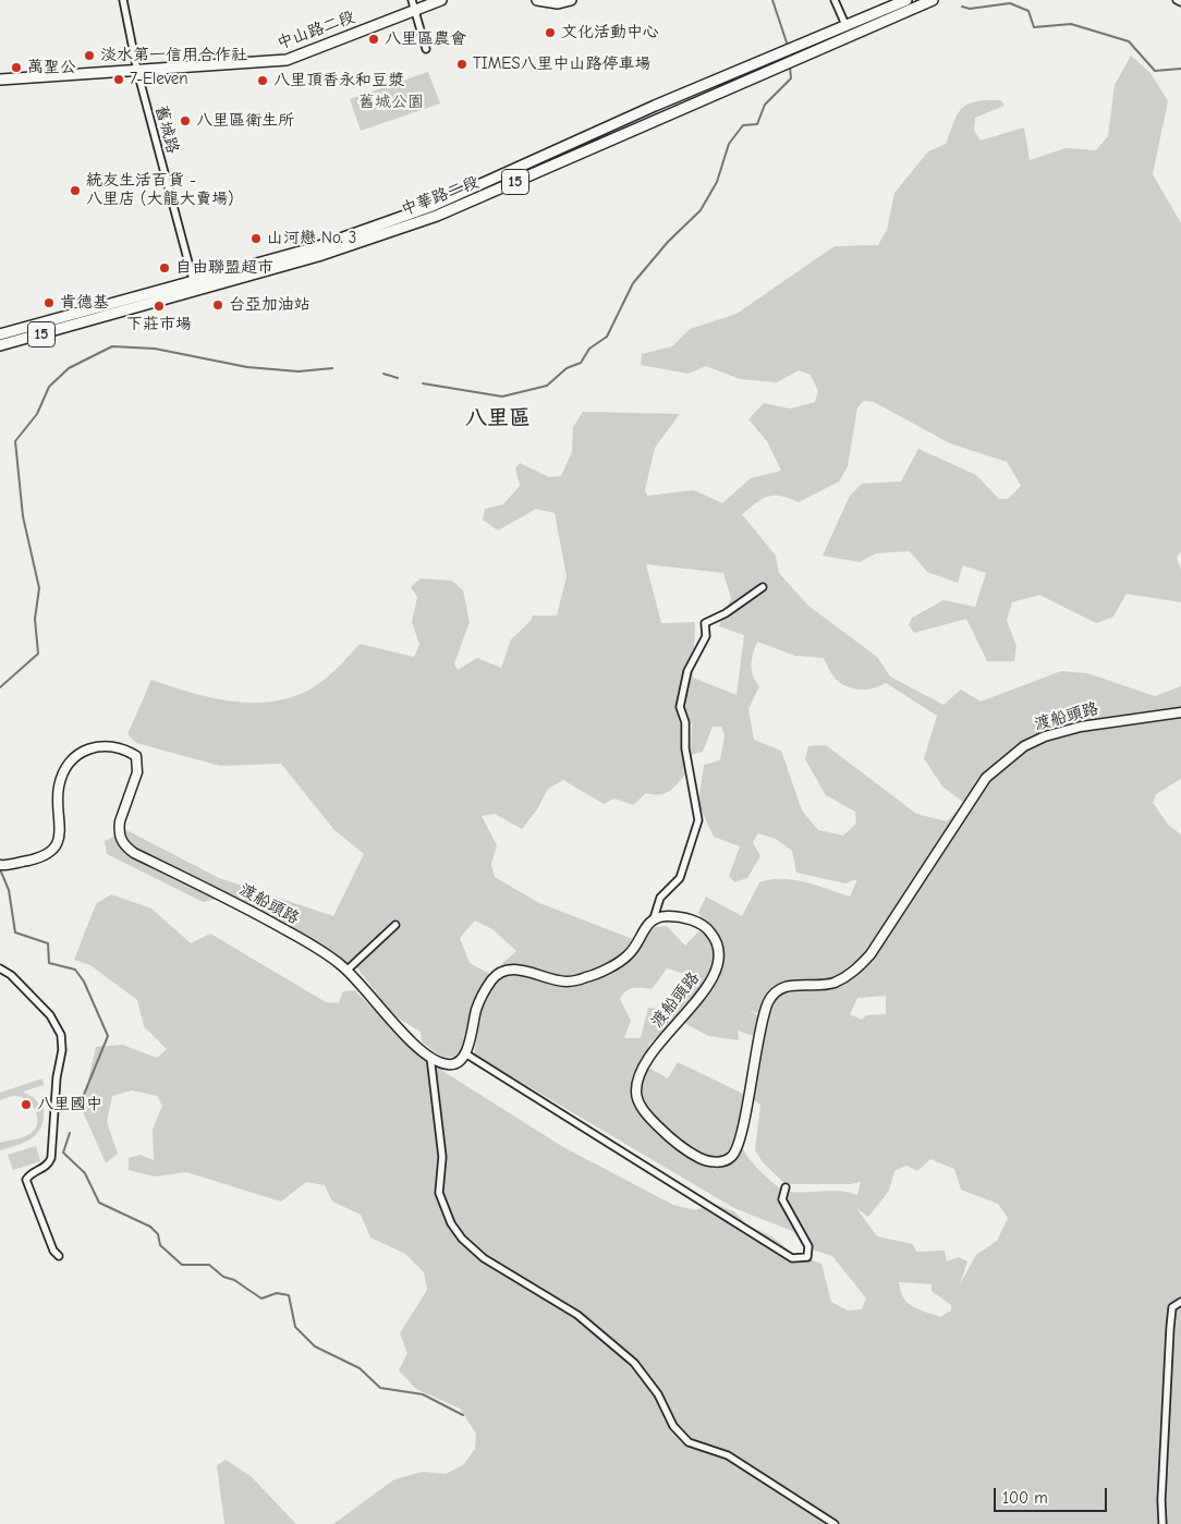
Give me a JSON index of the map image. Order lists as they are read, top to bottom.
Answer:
{
  "streets": {
    "main road": ["中山路二段", "15", "中華路二段"],
    "street": ["舊城路", "渡船頭路"]
  },
  "crossings": [
    ["中山路二段", "舊城路"],
    ["舊城路", "中華路二段"]
  ],
  "districts": ["八里區"],
  "parks": ["舊城公園"],
  "places": [
    "文化活動中心",
    "八里區農會",
    "淡水第一信用合作社",
    "TIMES八里中山路停車場",
    "萬聖公",
    "7-Eleven",
    "八里頂香永和豆漿",
    "八里區衛生所",
    "統友生活百貨 - 八里店 (大龍大賣場)",
    "山河戀 No. 3",
    "自由聯盟超市",
    "肯德基",
    "台亞加油站",
    "下莊市場",
    "八里國中"
  ],
  "scale_bar": "100 m"
}
